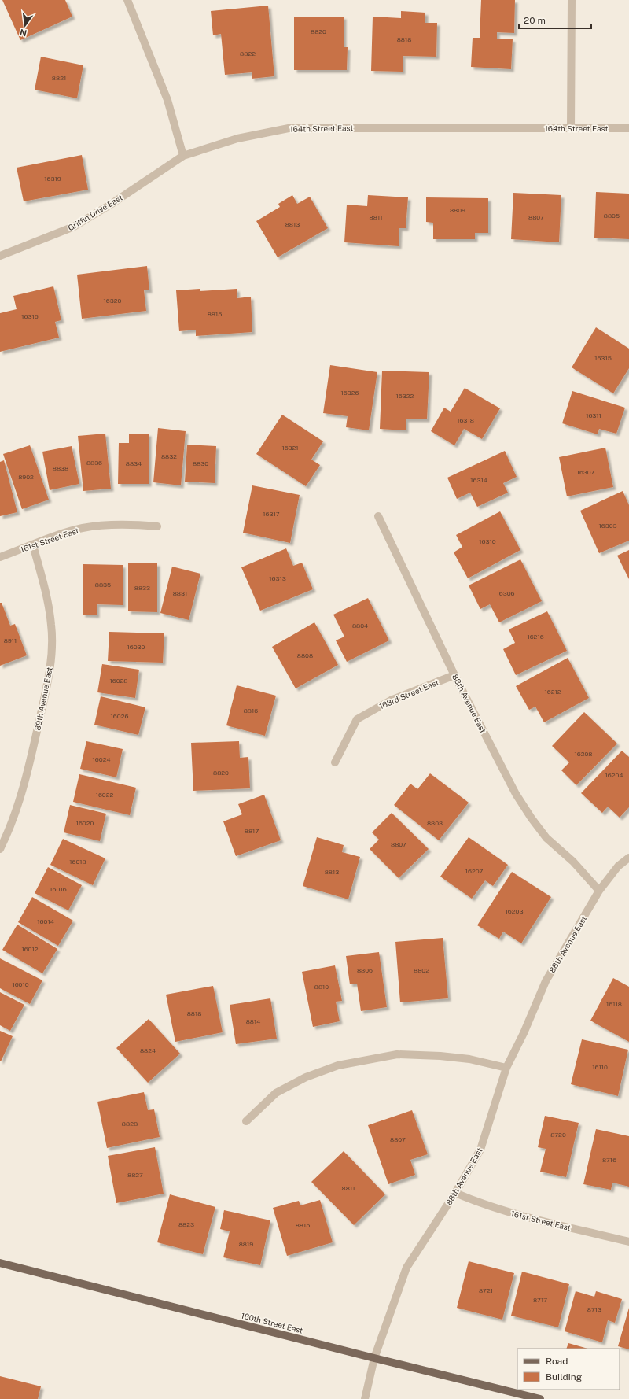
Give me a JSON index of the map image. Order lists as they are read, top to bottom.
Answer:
{
  "streets": {
    "main road": ["160th Street East"],
    "street": [
      "164th Street East",
      "Griffin Drive East",
      "161st Street East",
      "163rd Street East",
      "89th Avenue East",
      "88th Avenue East"
    ]
  },
  "crossings": [
    ["164th Street East", "Griffin Drive East"],
    ["161st Street East", "89th Avenue East"],
    ["161st Street East", "88th Avenue East"],
    ["163rd Street East", "88th Avenue East"],
    ["88th Avenue East", "160th Street East"]
  ],
  "house_numbers": [
    "8820",
    "8818",
    "8822",
    "8821",
    "16319",
    "8809",
    "8805",
    "8811",
    "8807",
    "8813",
    "16320",
    "8815",
    "16316",
    "16315",
    "16326",
    "16322",
    "16311",
    "16318",
    "16321",
    "8832",
    "8836",
    "8834",
    "8830",
    "8838",
    "16307",
    "8902",
    "16314",
    "16317",
    "16303",
    "16310",
    "16313",
    "8835",
    "8833",
    "8831",
    "16306",
    "8804",
    "16216",
    "8911",
    "16030",
    "8808",
    "16028",
    "16212",
    "8816",
    "16026",
    "16208",
    "16024",
    "8820",
    "16204",
    "16022",
    "16020",
    "8803",
    "8817",
    "8807",
    "16018",
    "16207",
    "8813",
    "16016",
    "16203",
    "16014",
    "16012",
    "8806",
    "8802",
    "16010",
    "8810",
    "16118",
    "8818",
    "8814",
    "8824",
    "16110",
    "8828",
    "8720",
    "8807",
    "8716",
    "8827",
    "8811",
    "8823",
    "8815",
    "8819",
    "8721",
    "8717",
    "8713"
  ],
  "legend": ["Road", "Building"],
  "scale_bar": "20 m",
  "north": "bottom"
}
